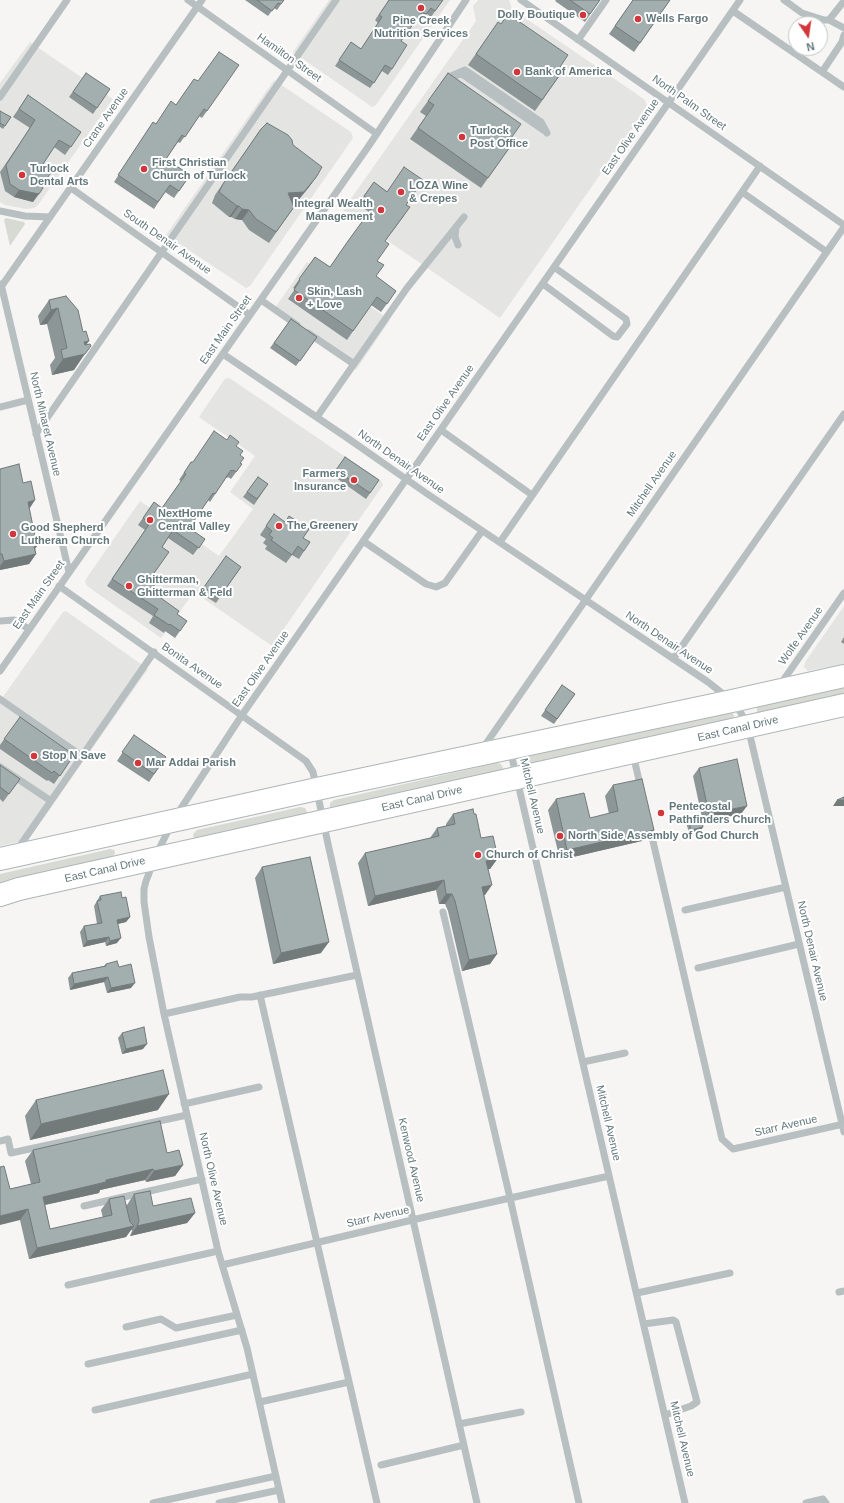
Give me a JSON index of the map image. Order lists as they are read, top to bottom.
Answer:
{
  "streets": {
    "main road": ["East Canal Drive"],
    "street": [
      "Hamilton Street",
      "North Palm Street",
      "Crane Avenue",
      "East Olive Avenue",
      "South Denair Avenue",
      "East Main Street",
      "North Minaret Avenue",
      "North Denair Avenue",
      "Mitchell Avenue",
      "Wolfe Avenue",
      "Bonita Avenue",
      "Starr Avenue",
      "Kenwood Avenue",
      "North Olive Avenue"
    ]
  },
  "crossings": [
    ["Hamilton Street", "Crane Avenue"],
    ["Hamilton Street", "East Main Street"],
    ["North Palm Street", "East Olive Avenue"],
    ["North Palm Street", "Mitchell Avenue"],
    ["Crane Avenue", "South Denair Avenue"],
    ["Crane Avenue", "North Minaret Avenue"],
    ["East Olive Avenue", "North Denair Avenue"],
    ["East Olive Avenue", "Bonita Avenue"],
    ["East Olive Avenue", "East Canal Drive"],
    ["East Olive Avenue", "North Olive Avenue"],
    ["South Denair Avenue", "East Main Street"],
    ["East Main Street", "North Minaret Avenue"],
    ["East Main Street", "North Denair Avenue"],
    ["East Main Street", "Bonita Avenue"],
    ["North Denair Avenue", "Mitchell Avenue"],
    ["North Denair Avenue", "East Canal Drive"],
    ["North Denair Avenue", "Starr Avenue"],
    ["Mitchell Avenue", "East Canal Drive"],
    ["Mitchell Avenue", "Starr Avenue"],
    ["Bonita Avenue", "East Canal Drive"],
    ["Bonita Avenue", "Kenwood Avenue"],
    ["East Canal Drive", "Kenwood Avenue"],
    ["East Canal Drive", "North Olive Avenue"],
    ["Starr Avenue", "Kenwood Avenue"],
    ["Starr Avenue", "North Olive Avenue"]
  ],
  "places": [
    "Pine Creek Nutrition Services",
    "Dolly Boutique",
    "Wells Fargo",
    "Bank of America",
    "Turlock Post Office",
    "First Christian Church of Turlock",
    "Turlock Dental Arts",
    "LOZA Wine & Crepes",
    "Integral Wealth Management",
    "Skin, Lash + Love",
    "Farmers Insurance",
    "NextHome Central Valley",
    "The Greenery",
    "Good Shepherd Lutheran Church",
    "Ghitterman, Ghitterman & Feld",
    "Stop N Save",
    "Mar Addai Parish",
    "Pentecostal Pathfinders Church",
    "North Side Assembly of God Church",
    "Church of Christ"
  ],
  "north": "bottom"
}
